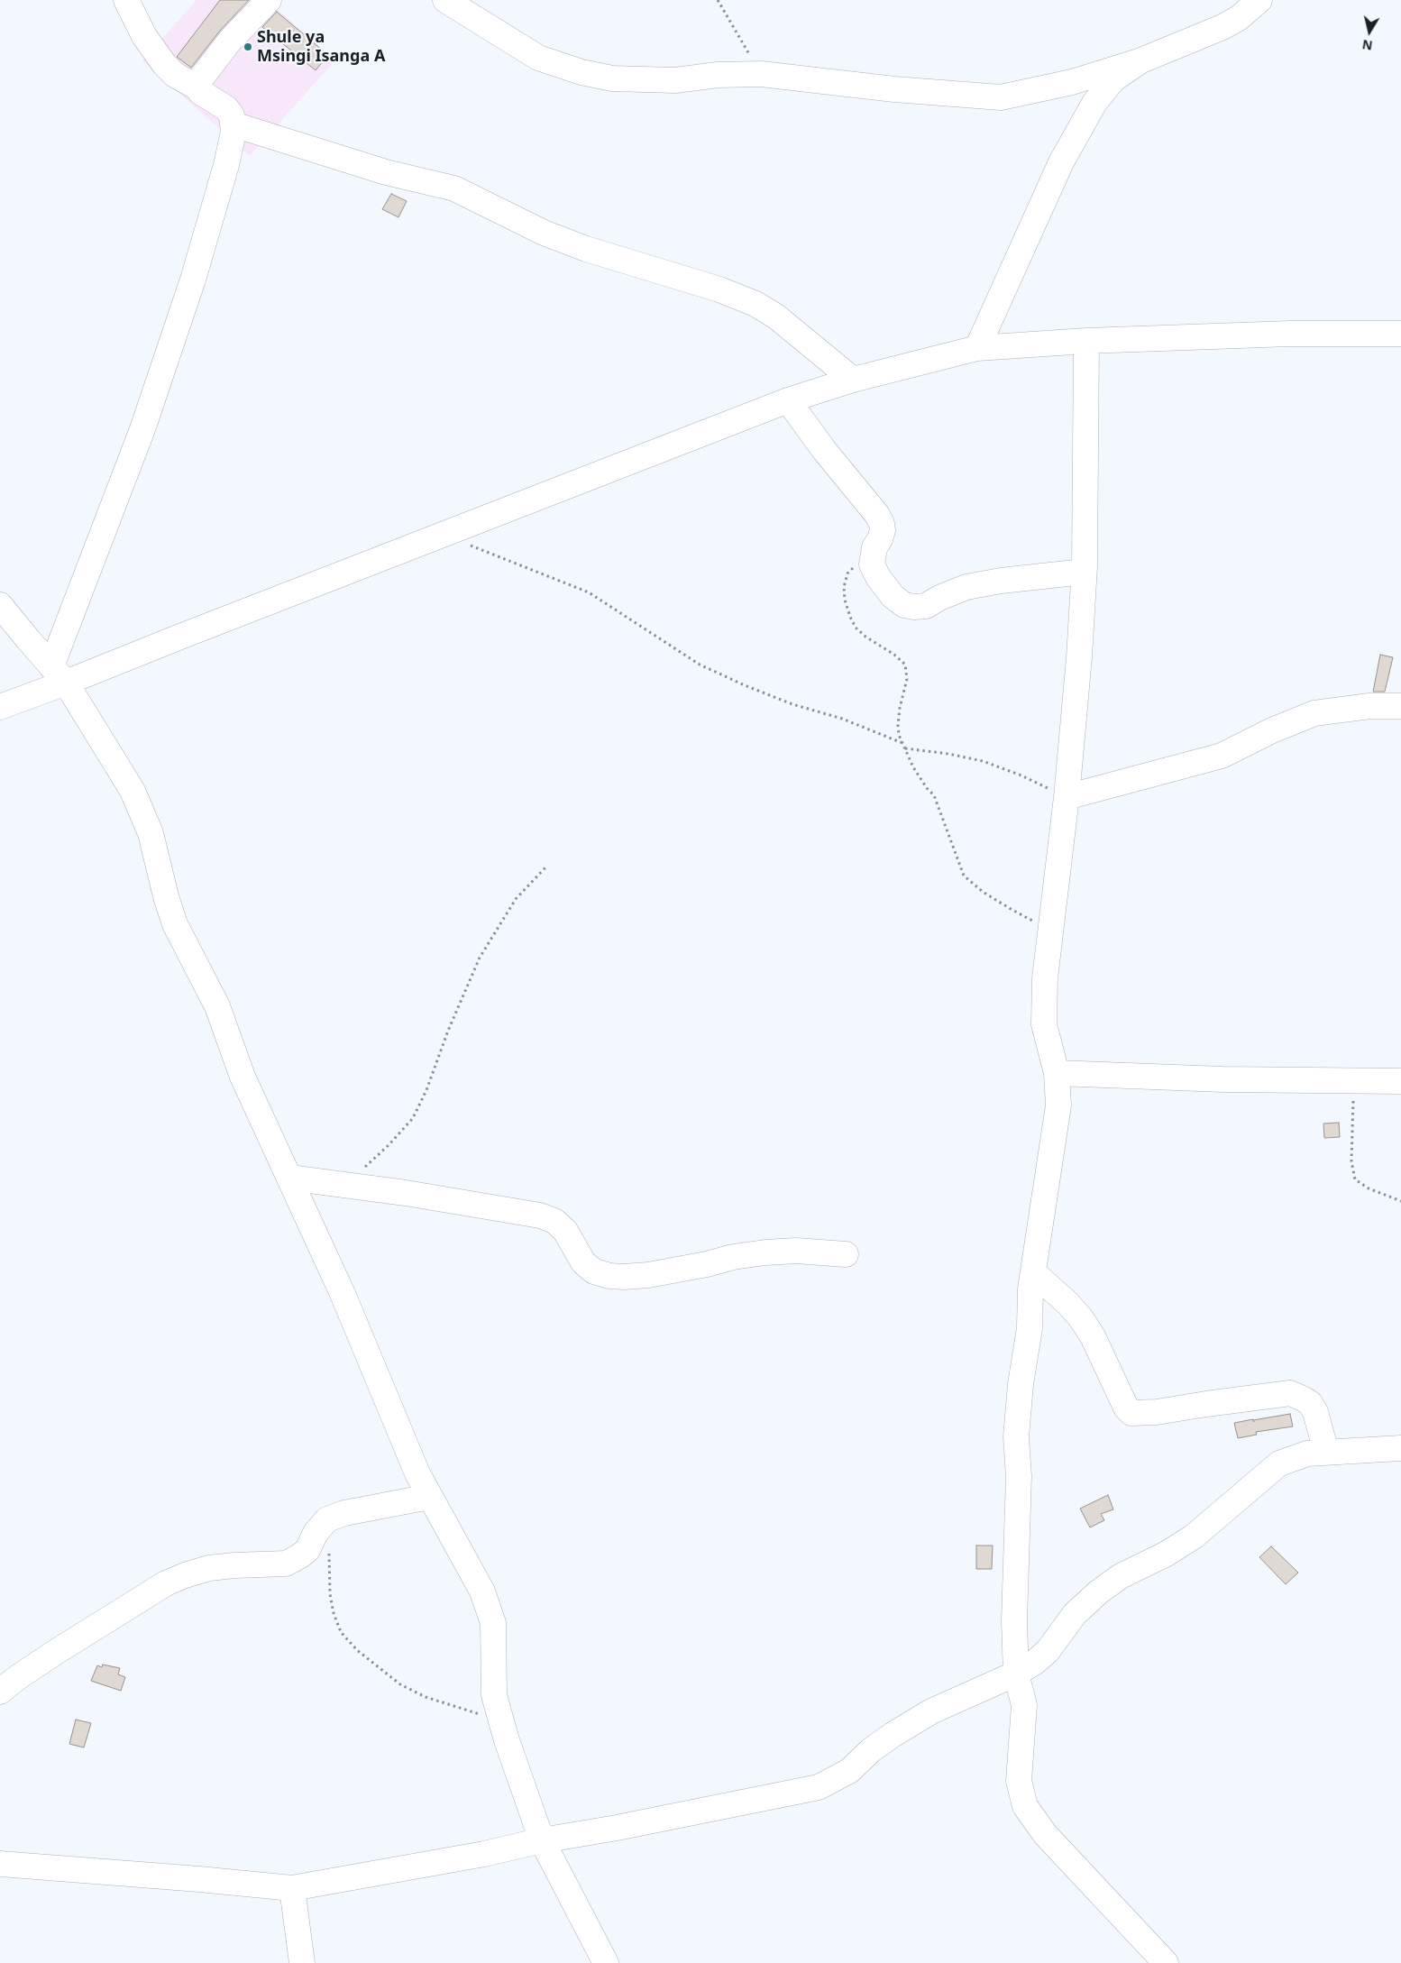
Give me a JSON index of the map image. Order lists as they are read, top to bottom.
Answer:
{
  "places": ["Shule ya Msingi Isanga A"],
  "north": "bottom"
}
